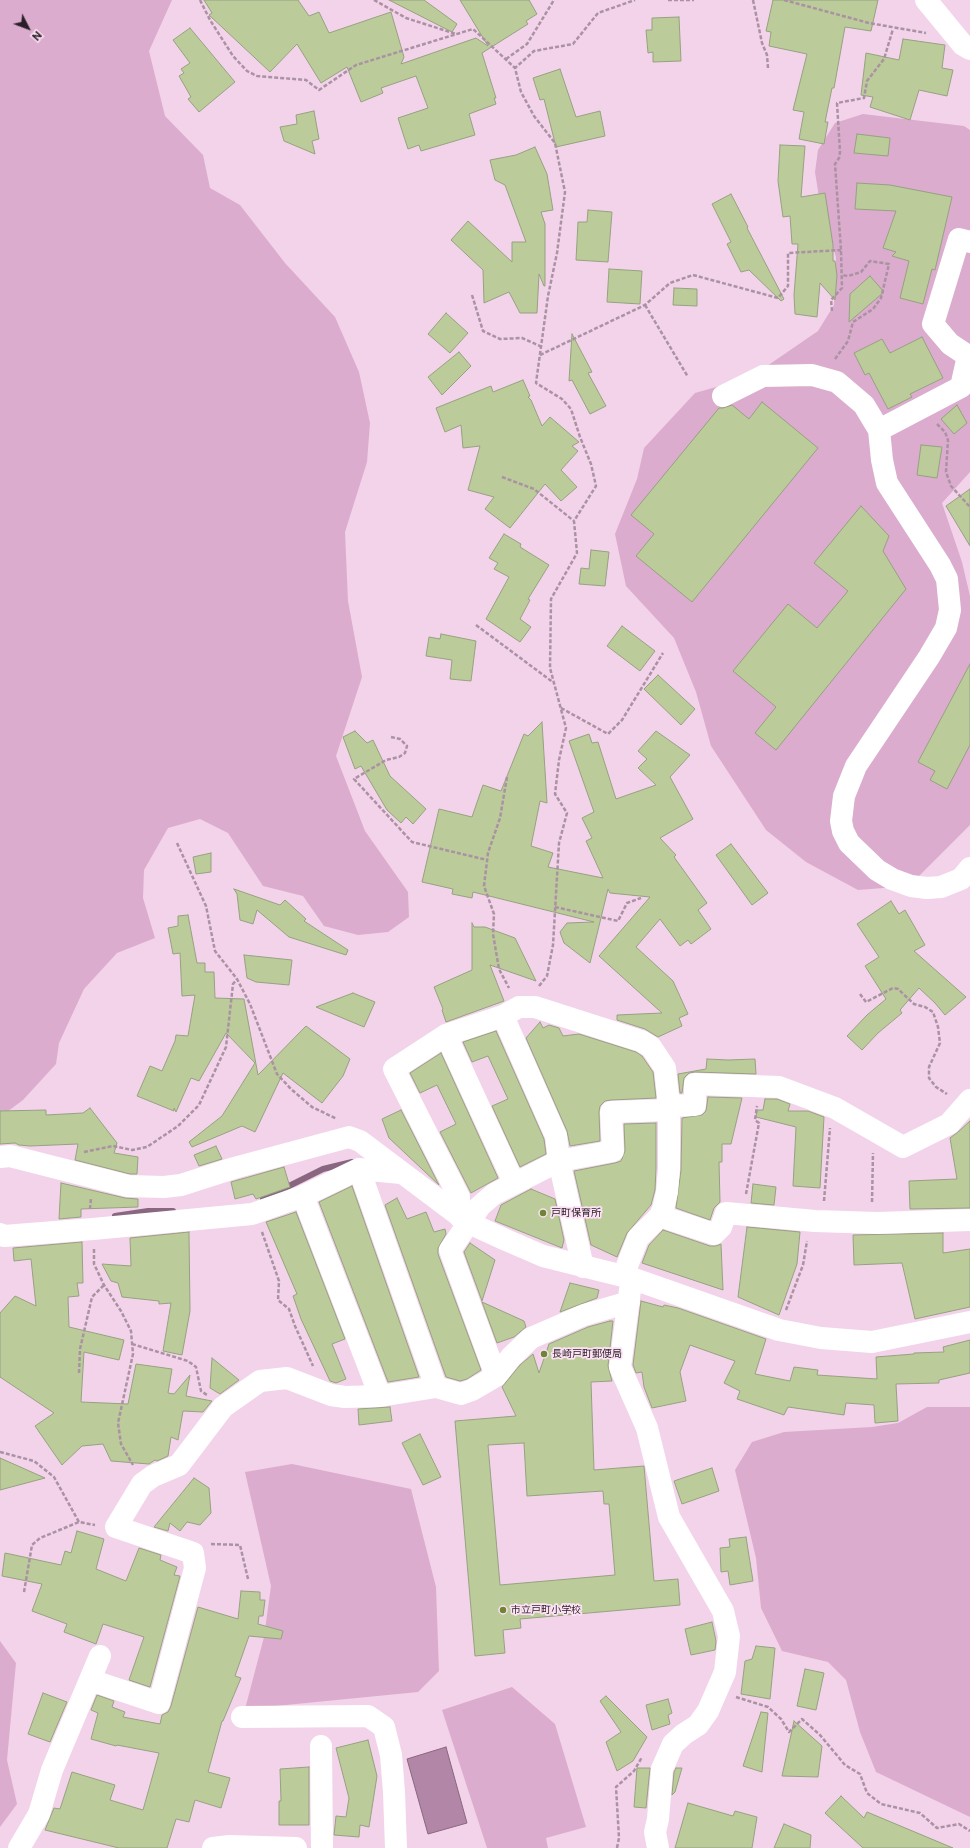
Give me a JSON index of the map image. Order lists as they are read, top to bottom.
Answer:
{
  "places": ["戸町保育所", "長崎戸町郵便局", "市立戸町小学校"],
  "north": "bottom right"
}
